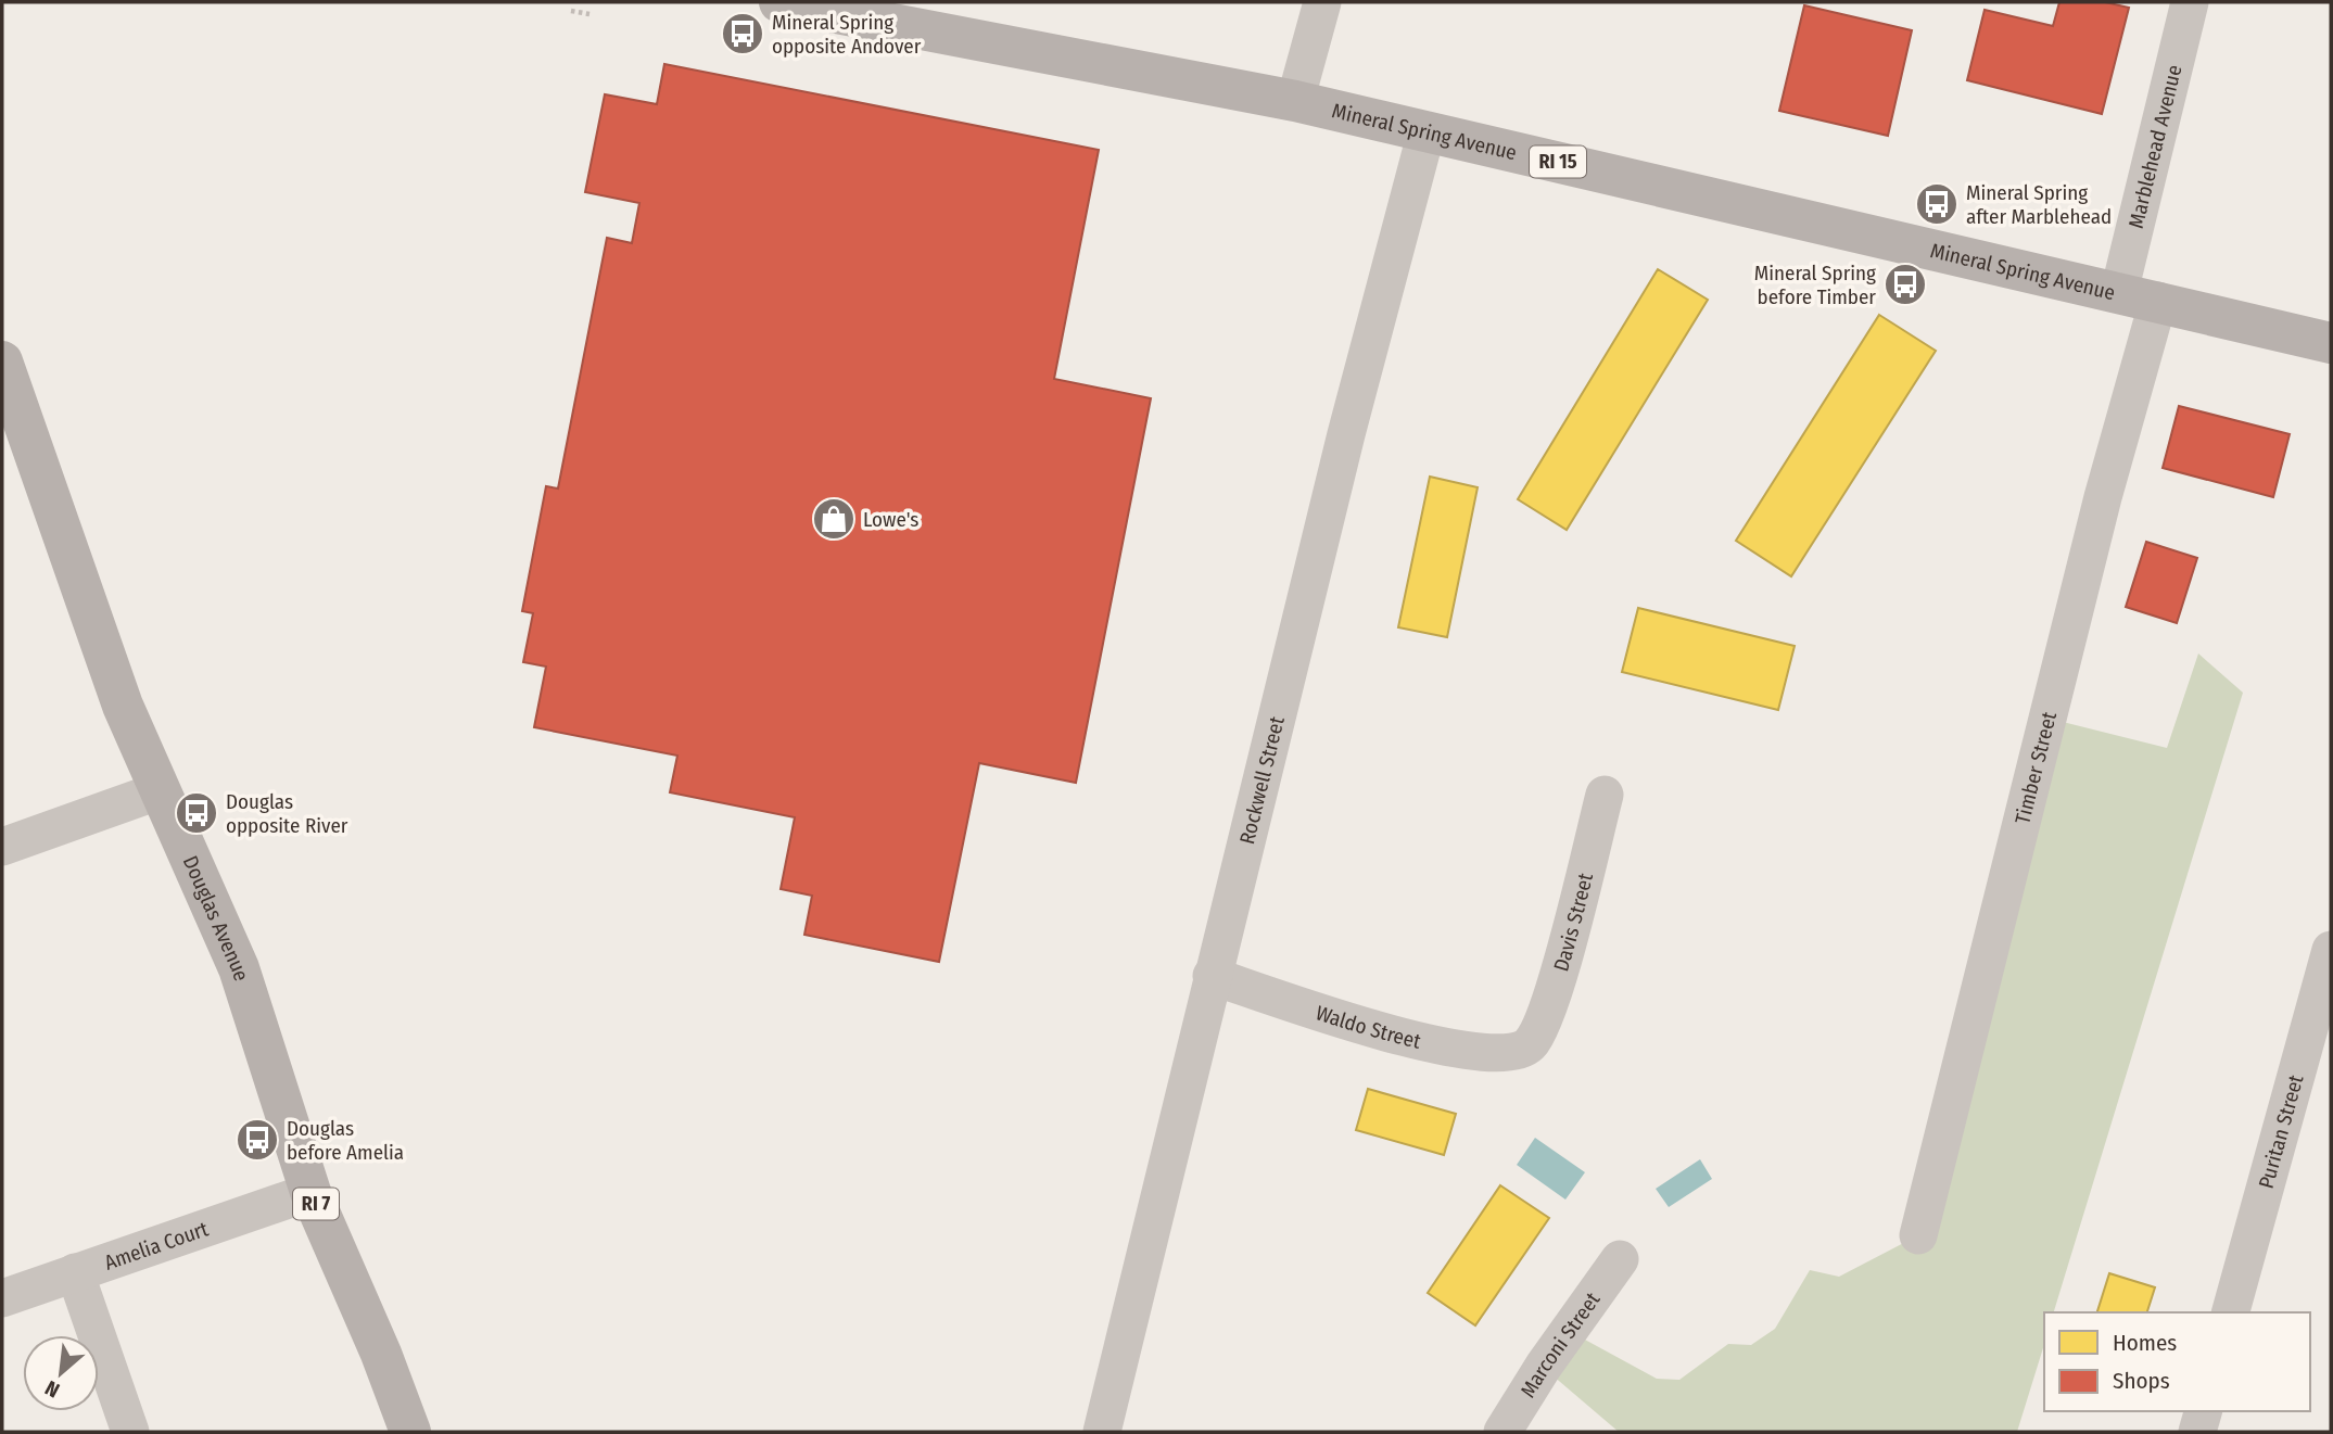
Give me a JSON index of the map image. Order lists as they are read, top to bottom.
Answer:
{
  "streets": {
    "main road": [
      "Mineral Spring Avenue",
      "RI 15",
      "Douglas Avenue",
      "RI 7"
    ],
    "street": [
      "Marblehead Avenue",
      "Timber Street",
      "Rockwell Street",
      "Davis Street",
      "Waldo Street",
      "Puritan Street",
      "Amelia Court",
      "Marconi Street"
    ]
  },
  "crossings": [
    ["Mineral Spring Avenue", "Marblehead Avenue"],
    ["Mineral Spring Avenue", "Timber Street"],
    ["Mineral Spring Avenue", "Rockwell Street"],
    ["Marblehead Avenue", "Timber Street"],
    ["Rockwell Street", "Waldo Street"],
    ["Douglas Avenue", "Amelia Court"],
    ["Davis Street", "Waldo Street"]
  ],
  "places": {
    "bus stop": [
      "Mineral Spring opposite Andover",
      "Mineral Spring after Marblehead",
      "Mineral Spring before Timber",
      "Douglas opposite River",
      "Douglas before Amelia"
    ],
    "shop": ["Lowe's"]
  },
  "legend": ["Homes", "Shops"],
  "north": "bottom left"
}
